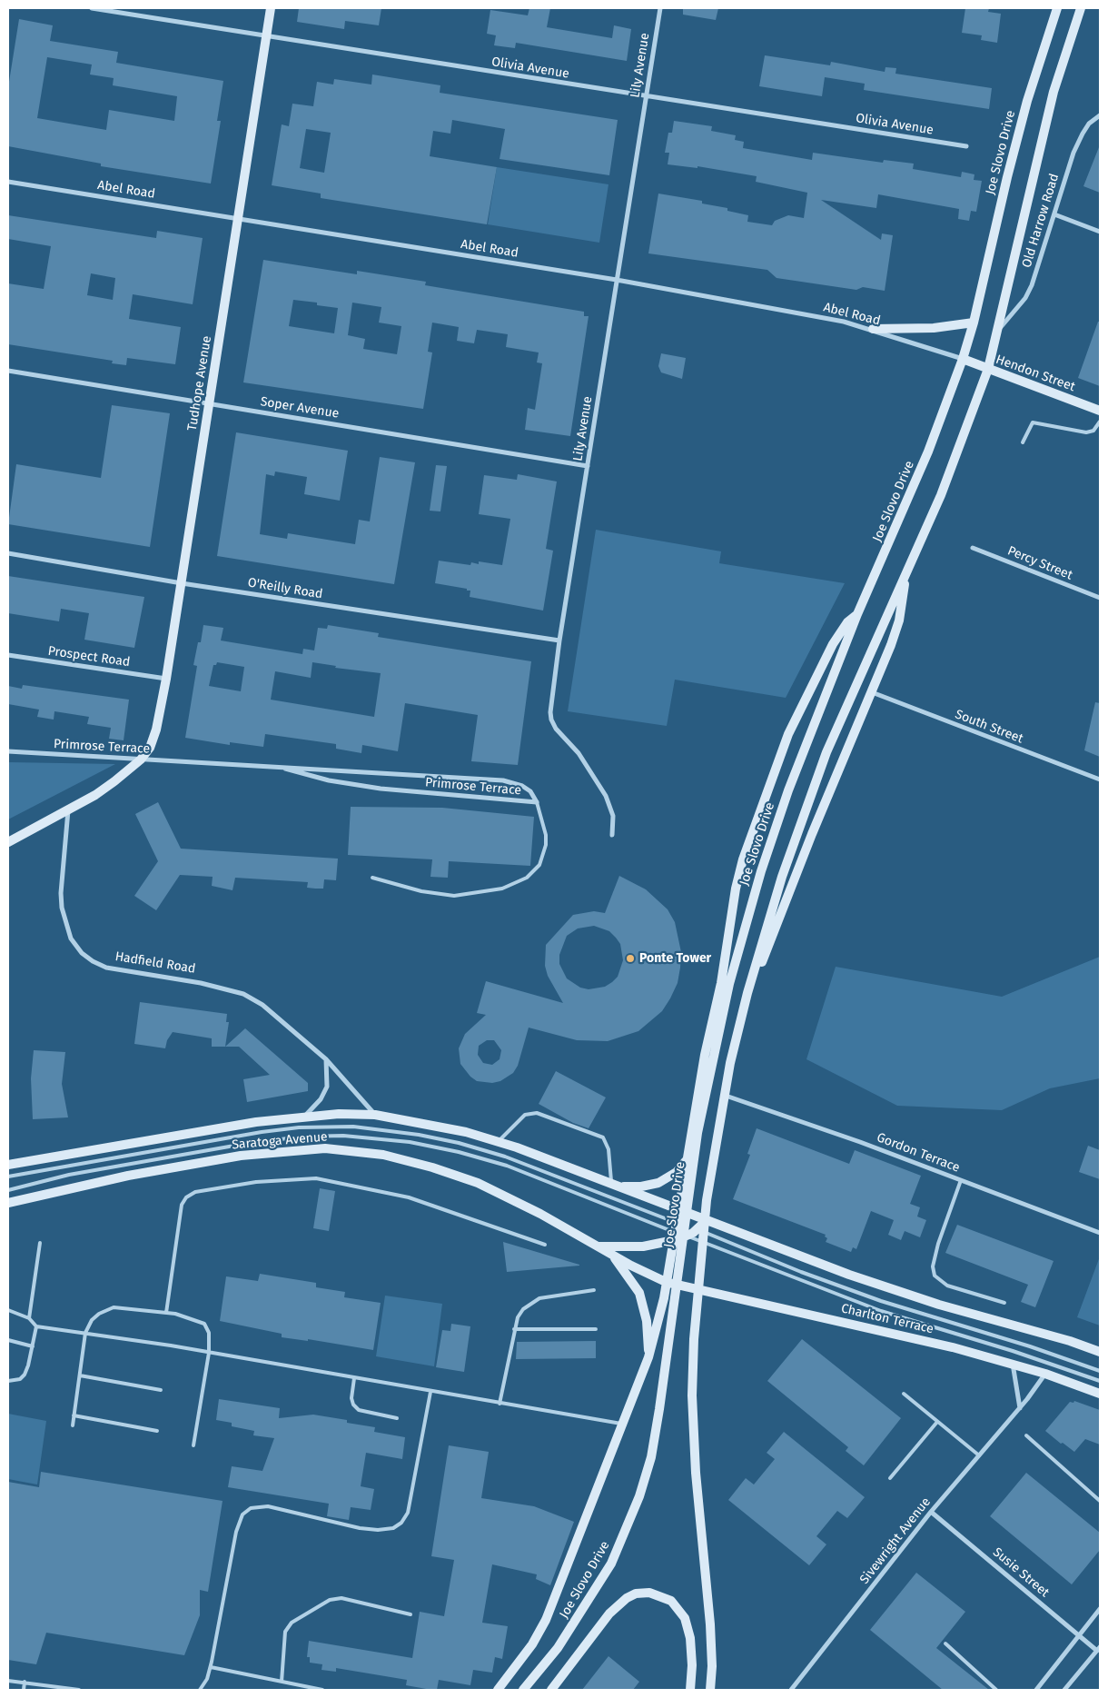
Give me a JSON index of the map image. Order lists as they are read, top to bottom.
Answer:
{
  "streets": {
    "main road": [
      "Joe Slovo Drive",
      "Hendon Street",
      "Tudhope Avenue",
      "Saratoga Avenue",
      "Charlton Terrace"
    ],
    "street": [
      "Lily Avenue",
      "Olivia Avenue",
      "Abel Road",
      "Old Harrow Road",
      "Soper Avenue",
      "Percy Street",
      "O'Reilly Road",
      "Prospect Road",
      "South Street",
      "Primrose Terrace",
      "Hadfield Road",
      "Gordon Terrace",
      "Sivewright Avenue",
      "Susie Street"
    ]
  },
  "crossings": [
    ["Lily Avenue", "Olivia Avenue"],
    ["Lily Avenue", "Abel Road"],
    ["Lily Avenue", "Soper Avenue"],
    ["Lily Avenue", "O'Reilly Road"],
    ["Olivia Avenue", "Tudhope Avenue"],
    ["Joe Slovo Drive", "Abel Road"],
    ["Joe Slovo Drive", "Hendon Street"],
    ["Abel Road", "Hendon Street"],
    ["Abel Road", "Tudhope Avenue"],
    ["Tudhope Avenue", "Soper Avenue"],
    ["Tudhope Avenue", "O'Reilly Road"],
    ["Tudhope Avenue", "Prospect Road"],
    ["Tudhope Avenue", "Primrose Terrace"],
    ["Hadfield Road", "Saratoga Avenue"],
    ["Saratoga Avenue", "Charlton Terrace"],
    ["Charlton Terrace", "Sivewright Avenue"],
    ["Sivewright Avenue", "Susie Street"]
  ],
  "places": ["Ponte Tower"]
}
